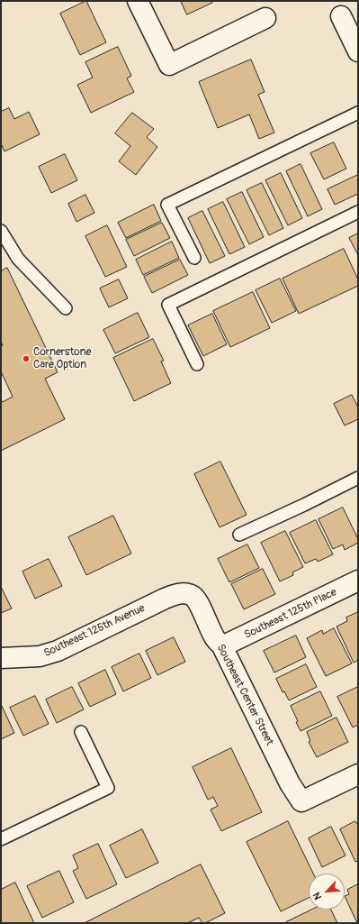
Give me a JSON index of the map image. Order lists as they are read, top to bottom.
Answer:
{
  "streets": {
    "street": ["Southeast 125th Place", "Southeast 125th Avenue", "Southeast Center Street"]
  },
  "crossings": [
    ["Southeast 125th Place", "Southeast Center Street"],
    ["Southeast 125th Avenue", "Southeast Center Street"]
  ],
  "places": ["Cornerstone Care Option"],
  "north": "bottom left"
}
